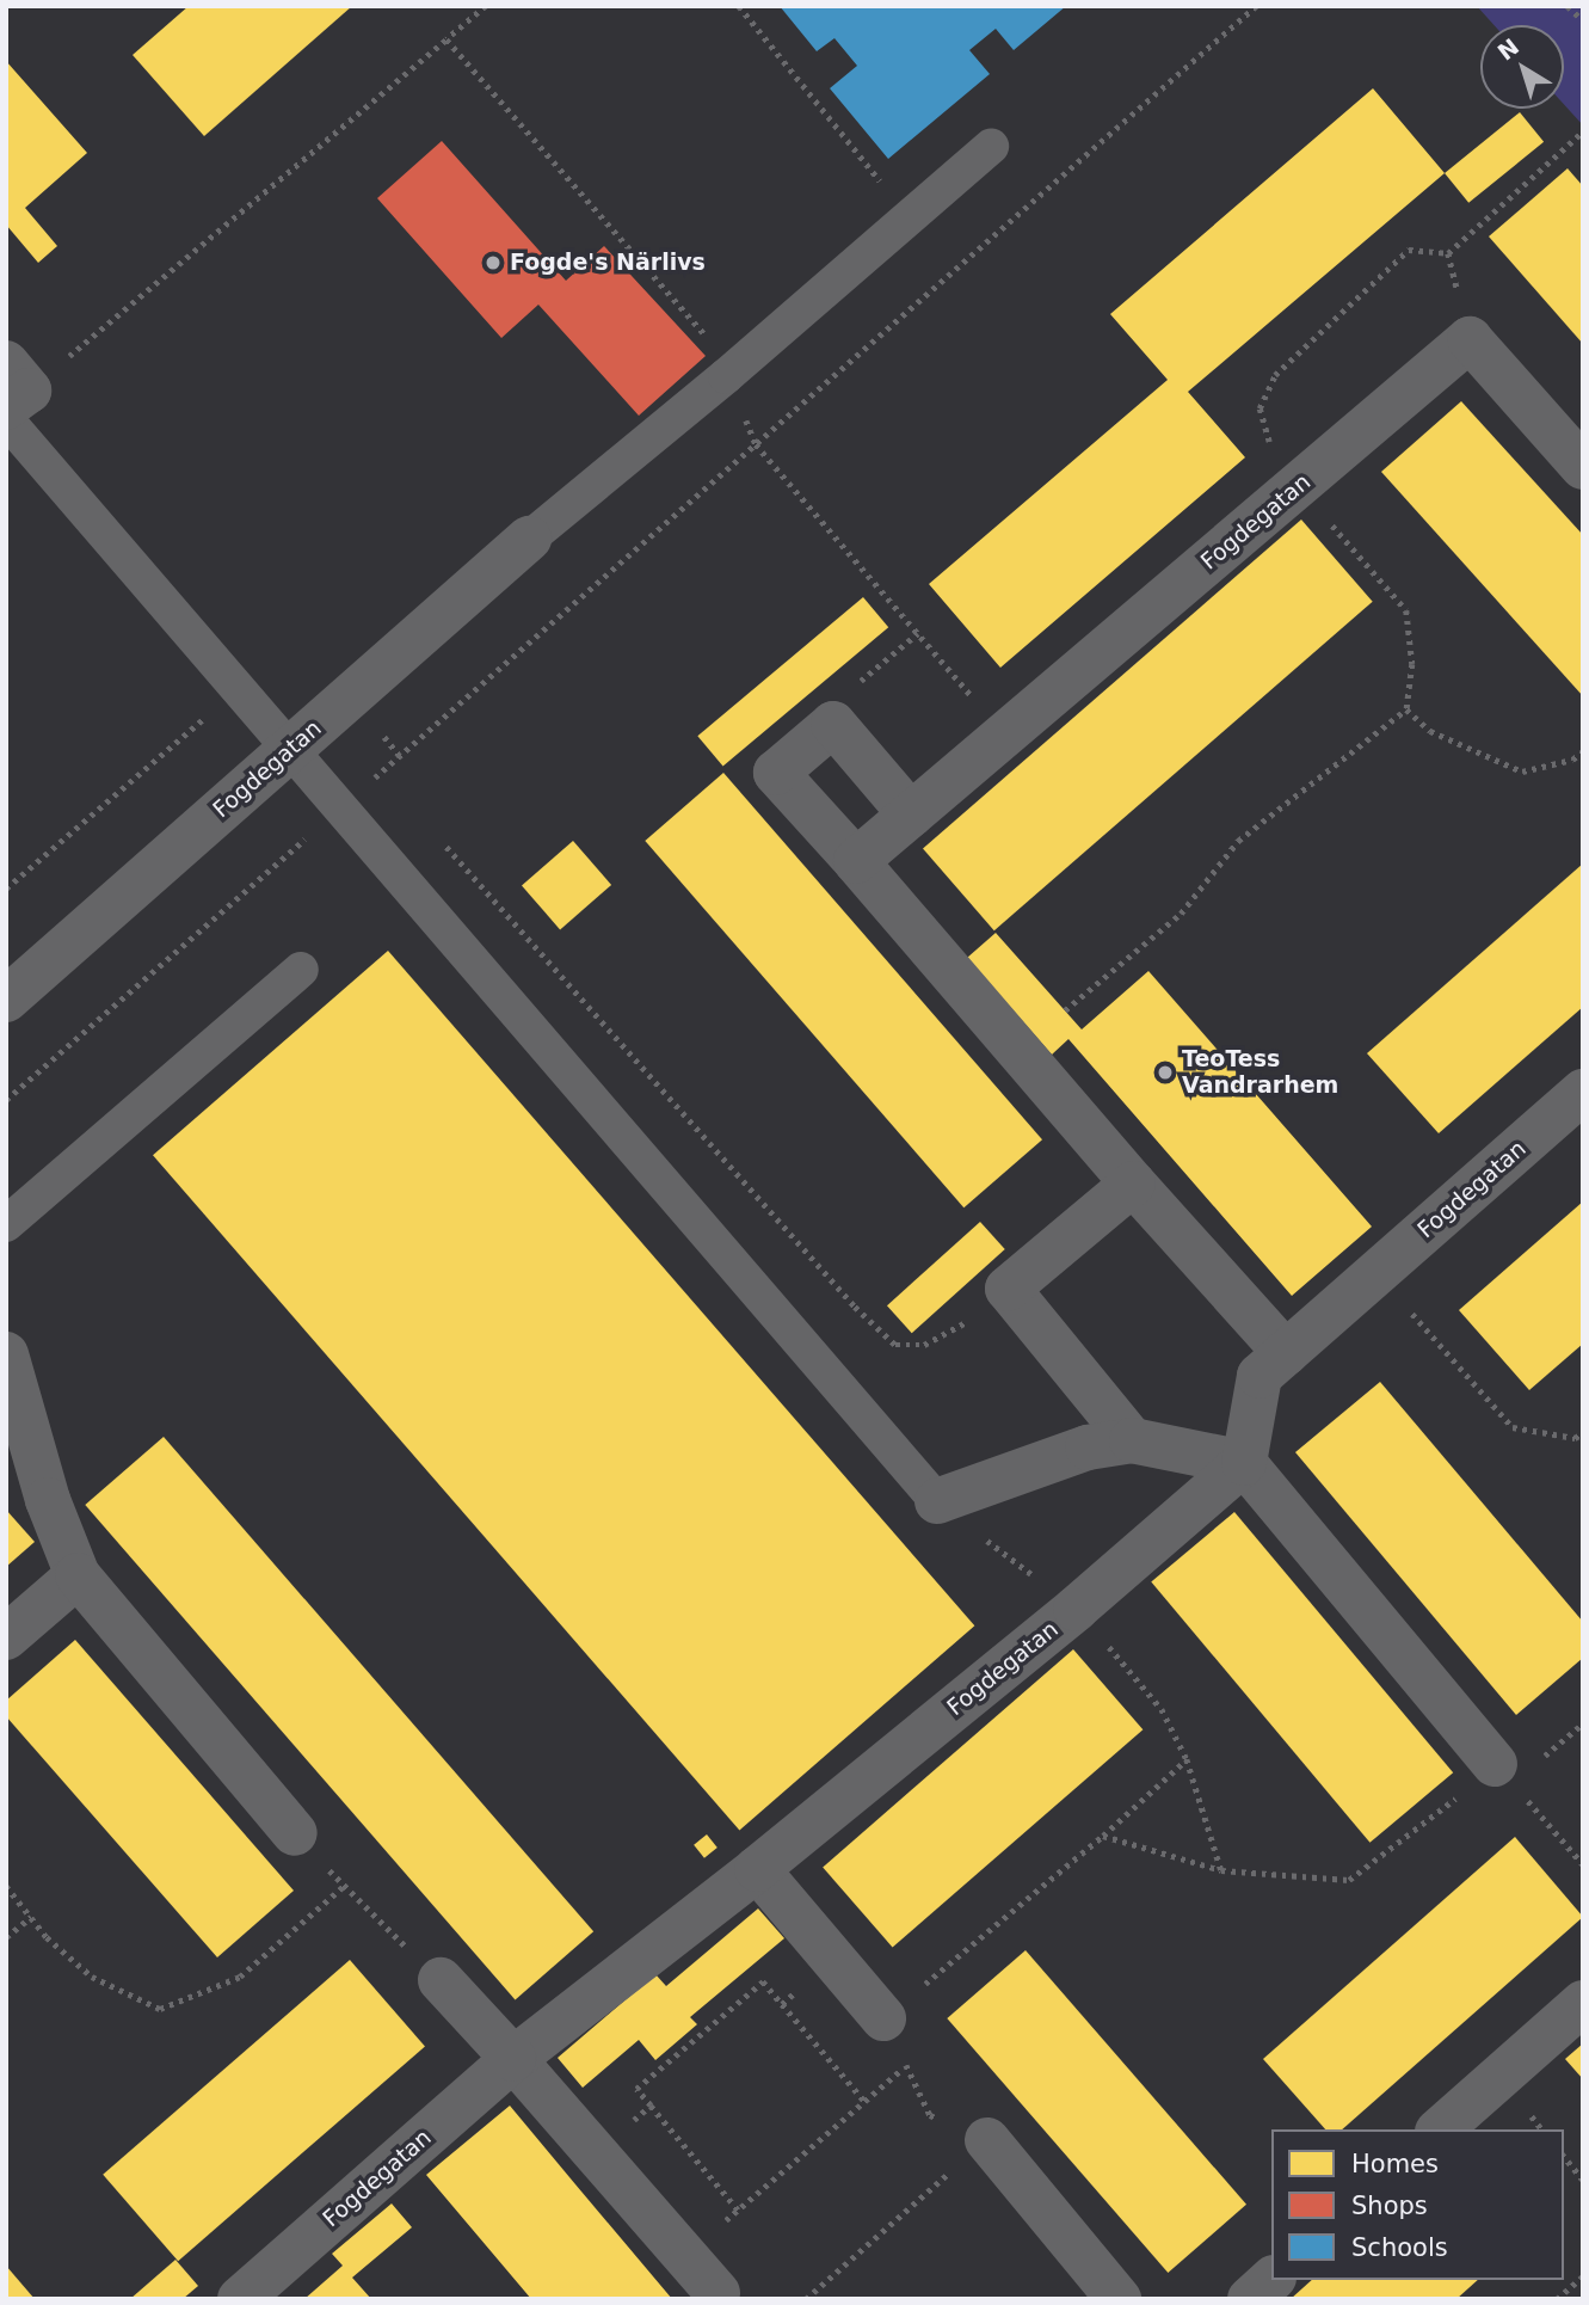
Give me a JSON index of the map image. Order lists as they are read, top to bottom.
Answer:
{
  "streets": {
    "street": ["Fogdegatan"]
  },
  "places": ["Fogde's Närlivs", "TeoTess Vandrarhem"],
  "legend": ["Homes", "Shops", "Schools"],
  "north": "top left"
}
